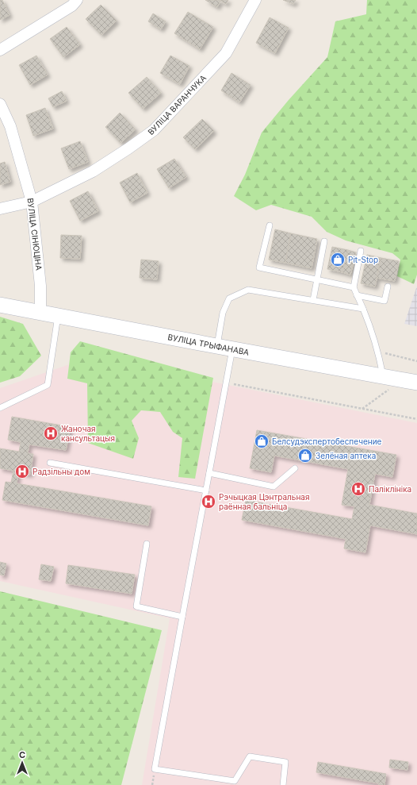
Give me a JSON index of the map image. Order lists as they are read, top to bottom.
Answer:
{
  "streets": {
    "street": ["ВУЛІЦА ВАРАНЧУКА", "ВУЛІЦА СІНЮЦІНА", "ВУЛІЦА ТРЫФАНАВА"]
  },
  "crossings": [
    ["ВУЛІЦА ВАРАНЧУКА", "ВУЛІЦА СІНЮЦІНА"],
    ["ВУЛІЦА СІНЮЦІНА", "ВУЛІЦА ТРЫФАНАВА"]
  ],
  "places": {
    "shop": ["Pit-Stop", "Белсудэкспертобеспечение", "Зелёная аптека"],
    "hospital": [
      "Жаночая кансультацыя",
      "Радзільны дом",
      "Паліклініка",
      "Рэчыцкая Цэнтральная раённая бальніца"
    ]
  },
  "north": "top"
}
